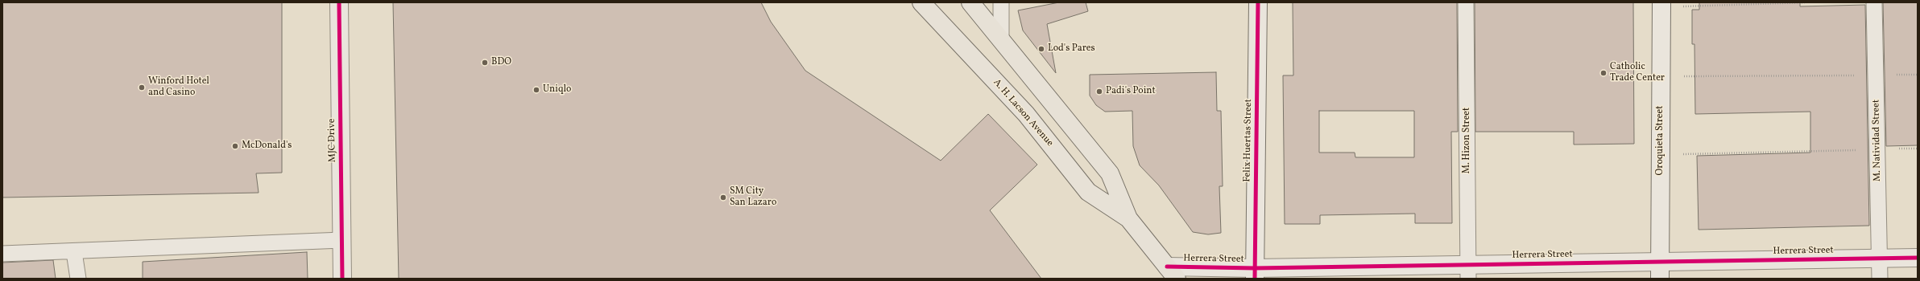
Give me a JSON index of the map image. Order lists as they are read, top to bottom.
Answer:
{
  "streets": {
    "main road": ["A. H. Lacson Avenue"],
    "street": [
      "MJC Drive",
      "Felix Huertas Street",
      "Oroquieta Street",
      "Herrera Street"
    ],
    "lane": ["M. Hizon Street", "M. Natividad Street"]
  },
  "crossings": [
    ["A. H. Lacson Avenue", "Herrera Street"],
    ["Felix Huertas Street", "Herrera Street"],
    ["M. Hizon Street", "Herrera Street"],
    ["Oroquieta Street", "Herrera Street"],
    ["M. Natividad Street", "Herrera Street"]
  ],
  "places": [
    "Lod's Pares",
    "BDO",
    "Catholic Trade Center",
    "Winford Hotel and Casino",
    "Uniqlo",
    "Padi's Point",
    "McDonald's",
    "SM City San Lazaro"
  ]
}
